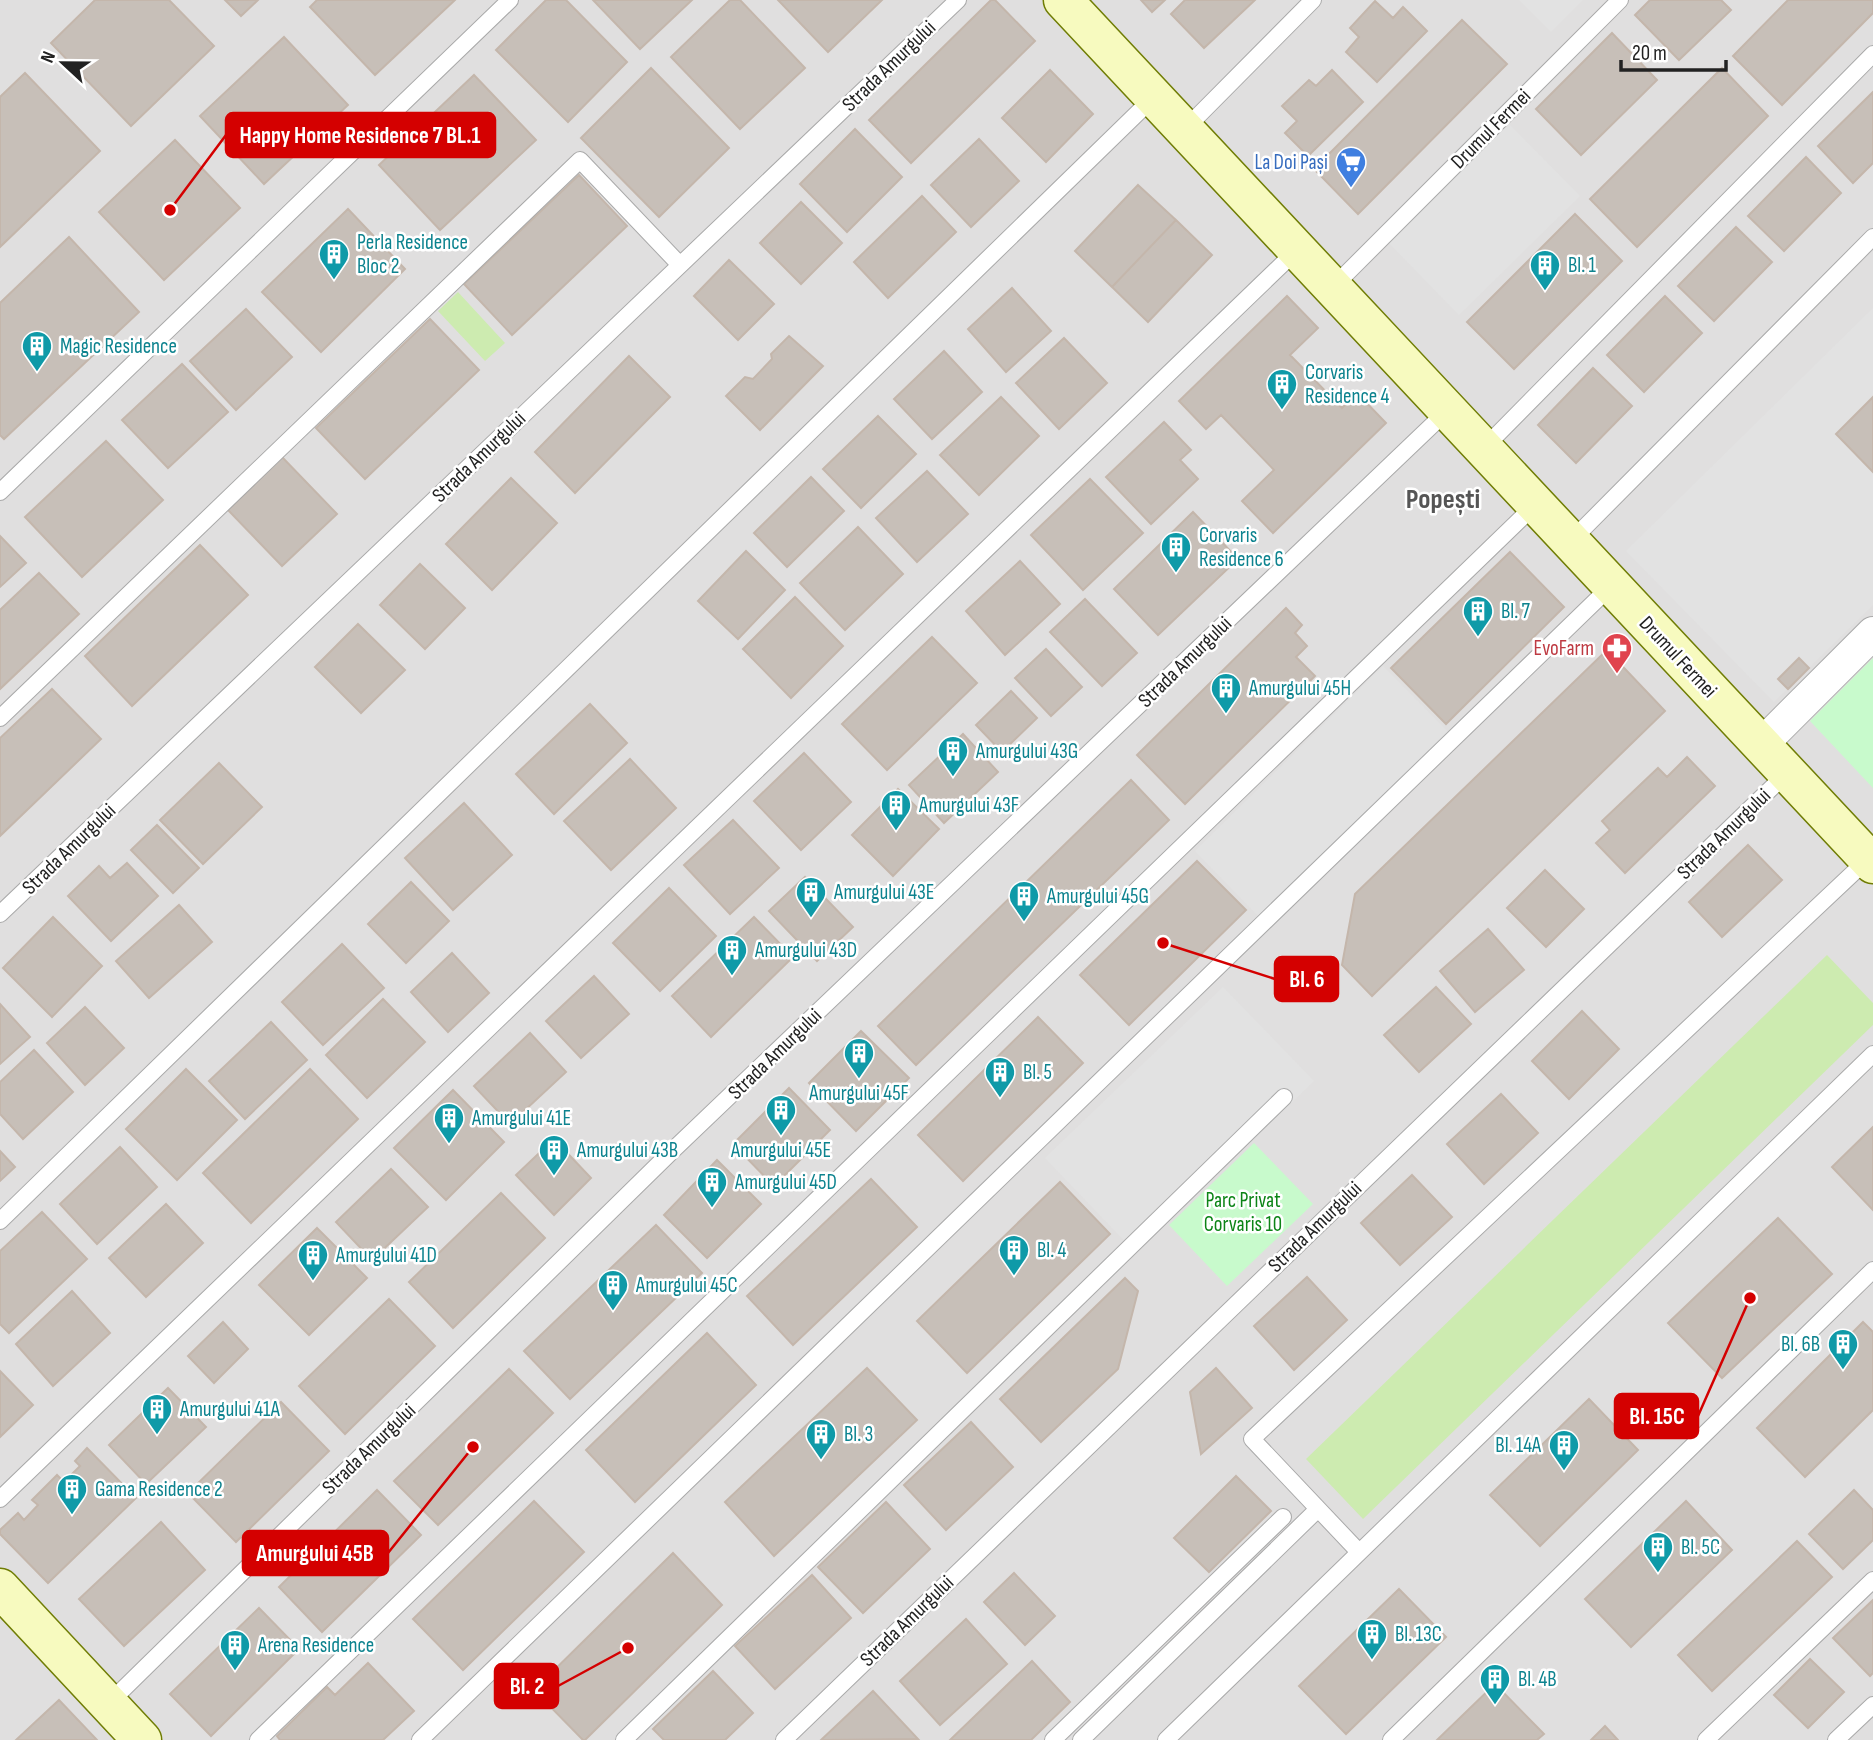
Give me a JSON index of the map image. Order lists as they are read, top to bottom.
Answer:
{
  "streets": {
    "street": ["Drumul Fermei"],
    "lane": ["Strada Amurgului"]
  },
  "crossings": [
    ["Strada Amurgului", "Drumul Fermei"]
  ],
  "districts": ["Popești"],
  "parks": ["Parc Privat Corvaris 10"],
  "places": {
    "supermarket": ["La Doi Pași"],
    "other": [
      "Happy Home Residence 7 BL.1",
      "Bl. 6",
      "Bl. 15C",
      "Amurgului 45B",
      "Bl. 2"
    ],
    "building": [
      "Perla Residence Bloc 2",
      "Bl. 1",
      "Magic Residence",
      "Corvaris Residence 4",
      "Corvaris Residence 6",
      "Bl. 7",
      "Amurgului 45H",
      "Amurgului 43G",
      "Amurgului 43F",
      "Amurgului 43E",
      "Amurgului 45G",
      "Amurgului 43D",
      "Amurgului 45F",
      "Bl. 5",
      "Amurgului 45E",
      "Amurgului 41E",
      "Amurgului 43B",
      "Amurgului 45D",
      "Bl. 4",
      "Amurgului 41D",
      "Amurgului 45C",
      "Bl. 6B",
      "Amurgului 41A",
      "Bl. 3",
      "Bl. 14A",
      "Gama Residence 2",
      "Bl. 5C",
      "Bl. 13C",
      "Arena Residence",
      "Bl. 4B"
    ],
    "pharmacy": ["EvoFarm"]
  },
  "scale_bar": "20 m",
  "north": "left"
}
